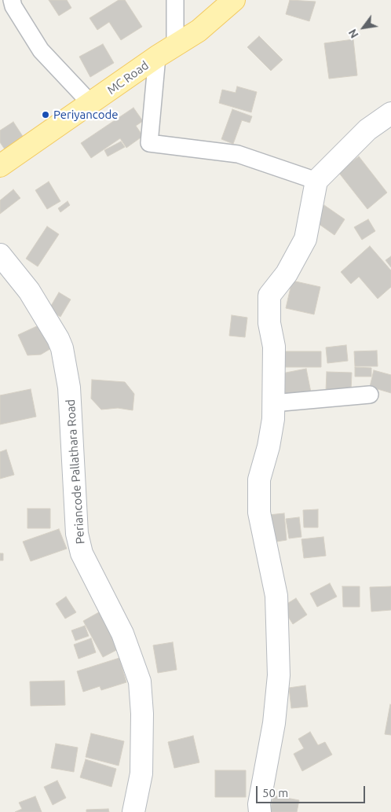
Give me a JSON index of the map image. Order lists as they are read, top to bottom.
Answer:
{
  "streets": {
    "main road": ["MC Road"],
    "street": ["Periancode Pallathara Road"]
  },
  "places": ["Periyancode"],
  "scale_bar": "50 m",
  "north": "bottom left"
}
